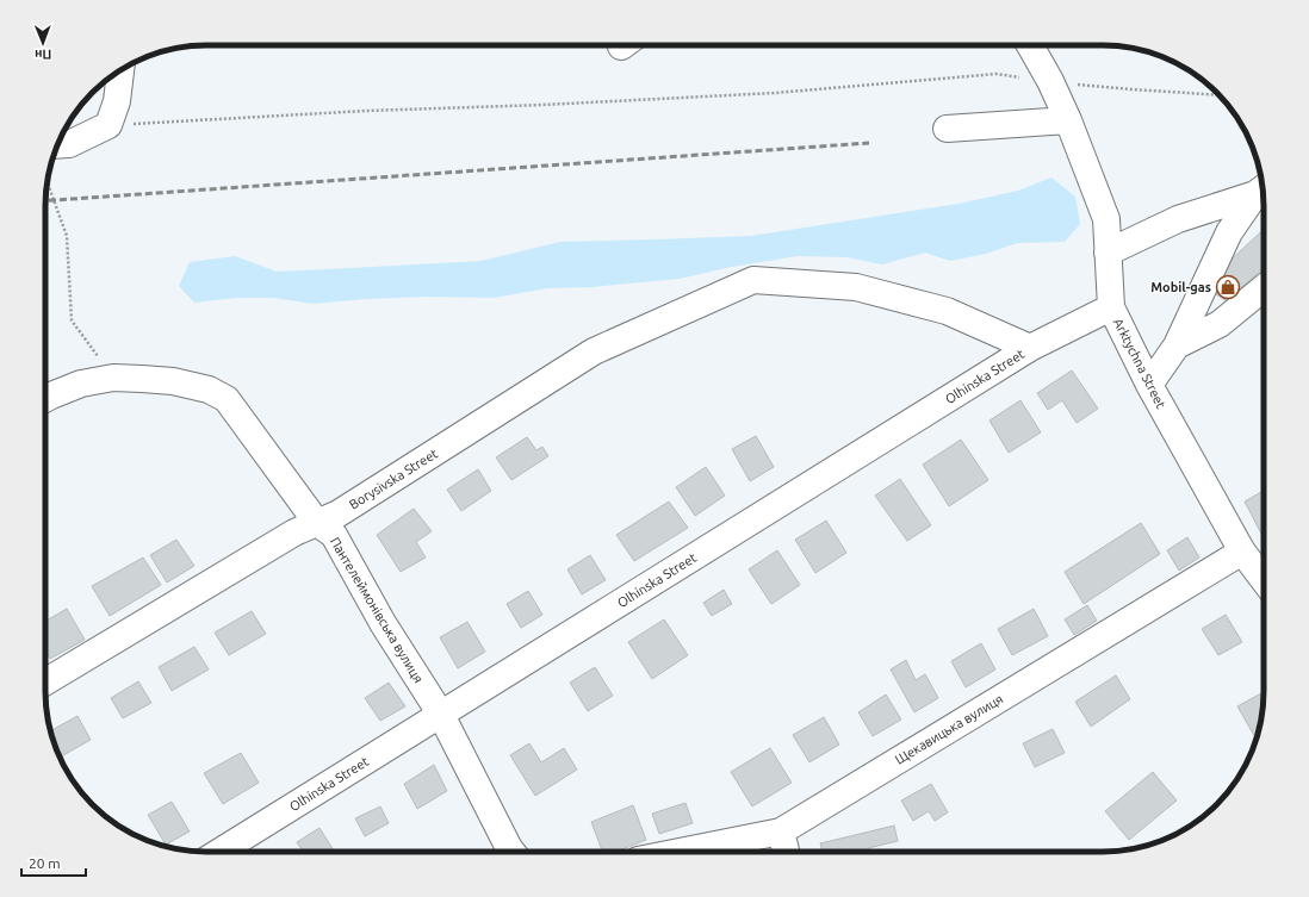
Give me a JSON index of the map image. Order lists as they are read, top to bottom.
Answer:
{
  "streets": {
    "street": [
      "Arktychna Street",
      "Olhinska Street",
      "Borysivska Street",
      "Пантелеймонівська вулиця",
      "Щекавицька вулиця"
    ]
  },
  "crossings": [
    ["Arktychna Street", "Olhinska Street"],
    ["Arktychna Street", "Щекавицька вулиця"],
    ["Olhinska Street", "Borysivska Street"],
    ["Olhinska Street", "Пантелеймонівська вулиця"],
    ["Borysivska Street", "Пантелеймонівська вулиця"]
  ],
  "places": {
    "shop": ["Mobil-gas"]
  },
  "scale_bar": "20 m",
  "north": "bottom"
}
